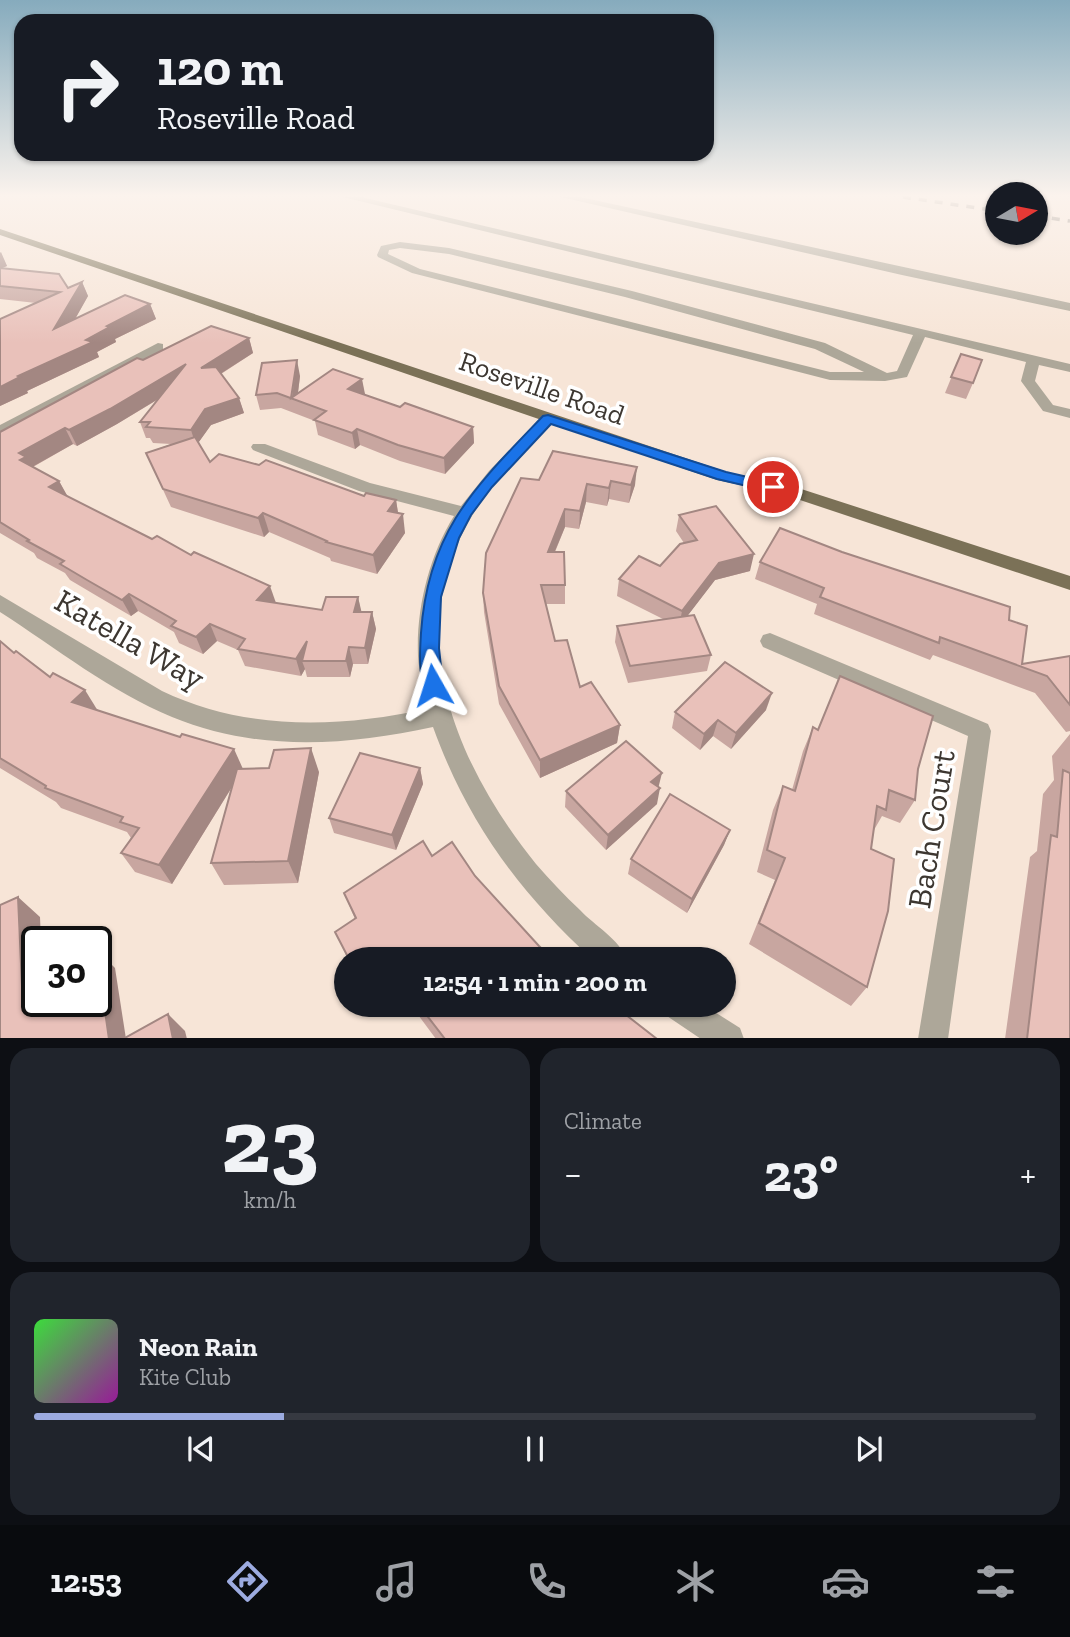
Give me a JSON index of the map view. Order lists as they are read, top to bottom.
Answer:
{
  "streets": {
    "main road": ["Roseville Road"],
    "street": ["Katella Way", "Bach Court"]
  },
  "north": "right",
  "page": {
    "turn": ["120 m", "Roseville Road"],
    "limit": "30",
    "trip": "12:54 · 1 min · 200 m",
    "tile": [
      ["23", "km/h"],
      "Climate"
    ],
    "heat": ["−", "23°", "+"],
    "song": ["Neon Rain", "Kite Club"],
    "tabs": "12:53"
  }
}
